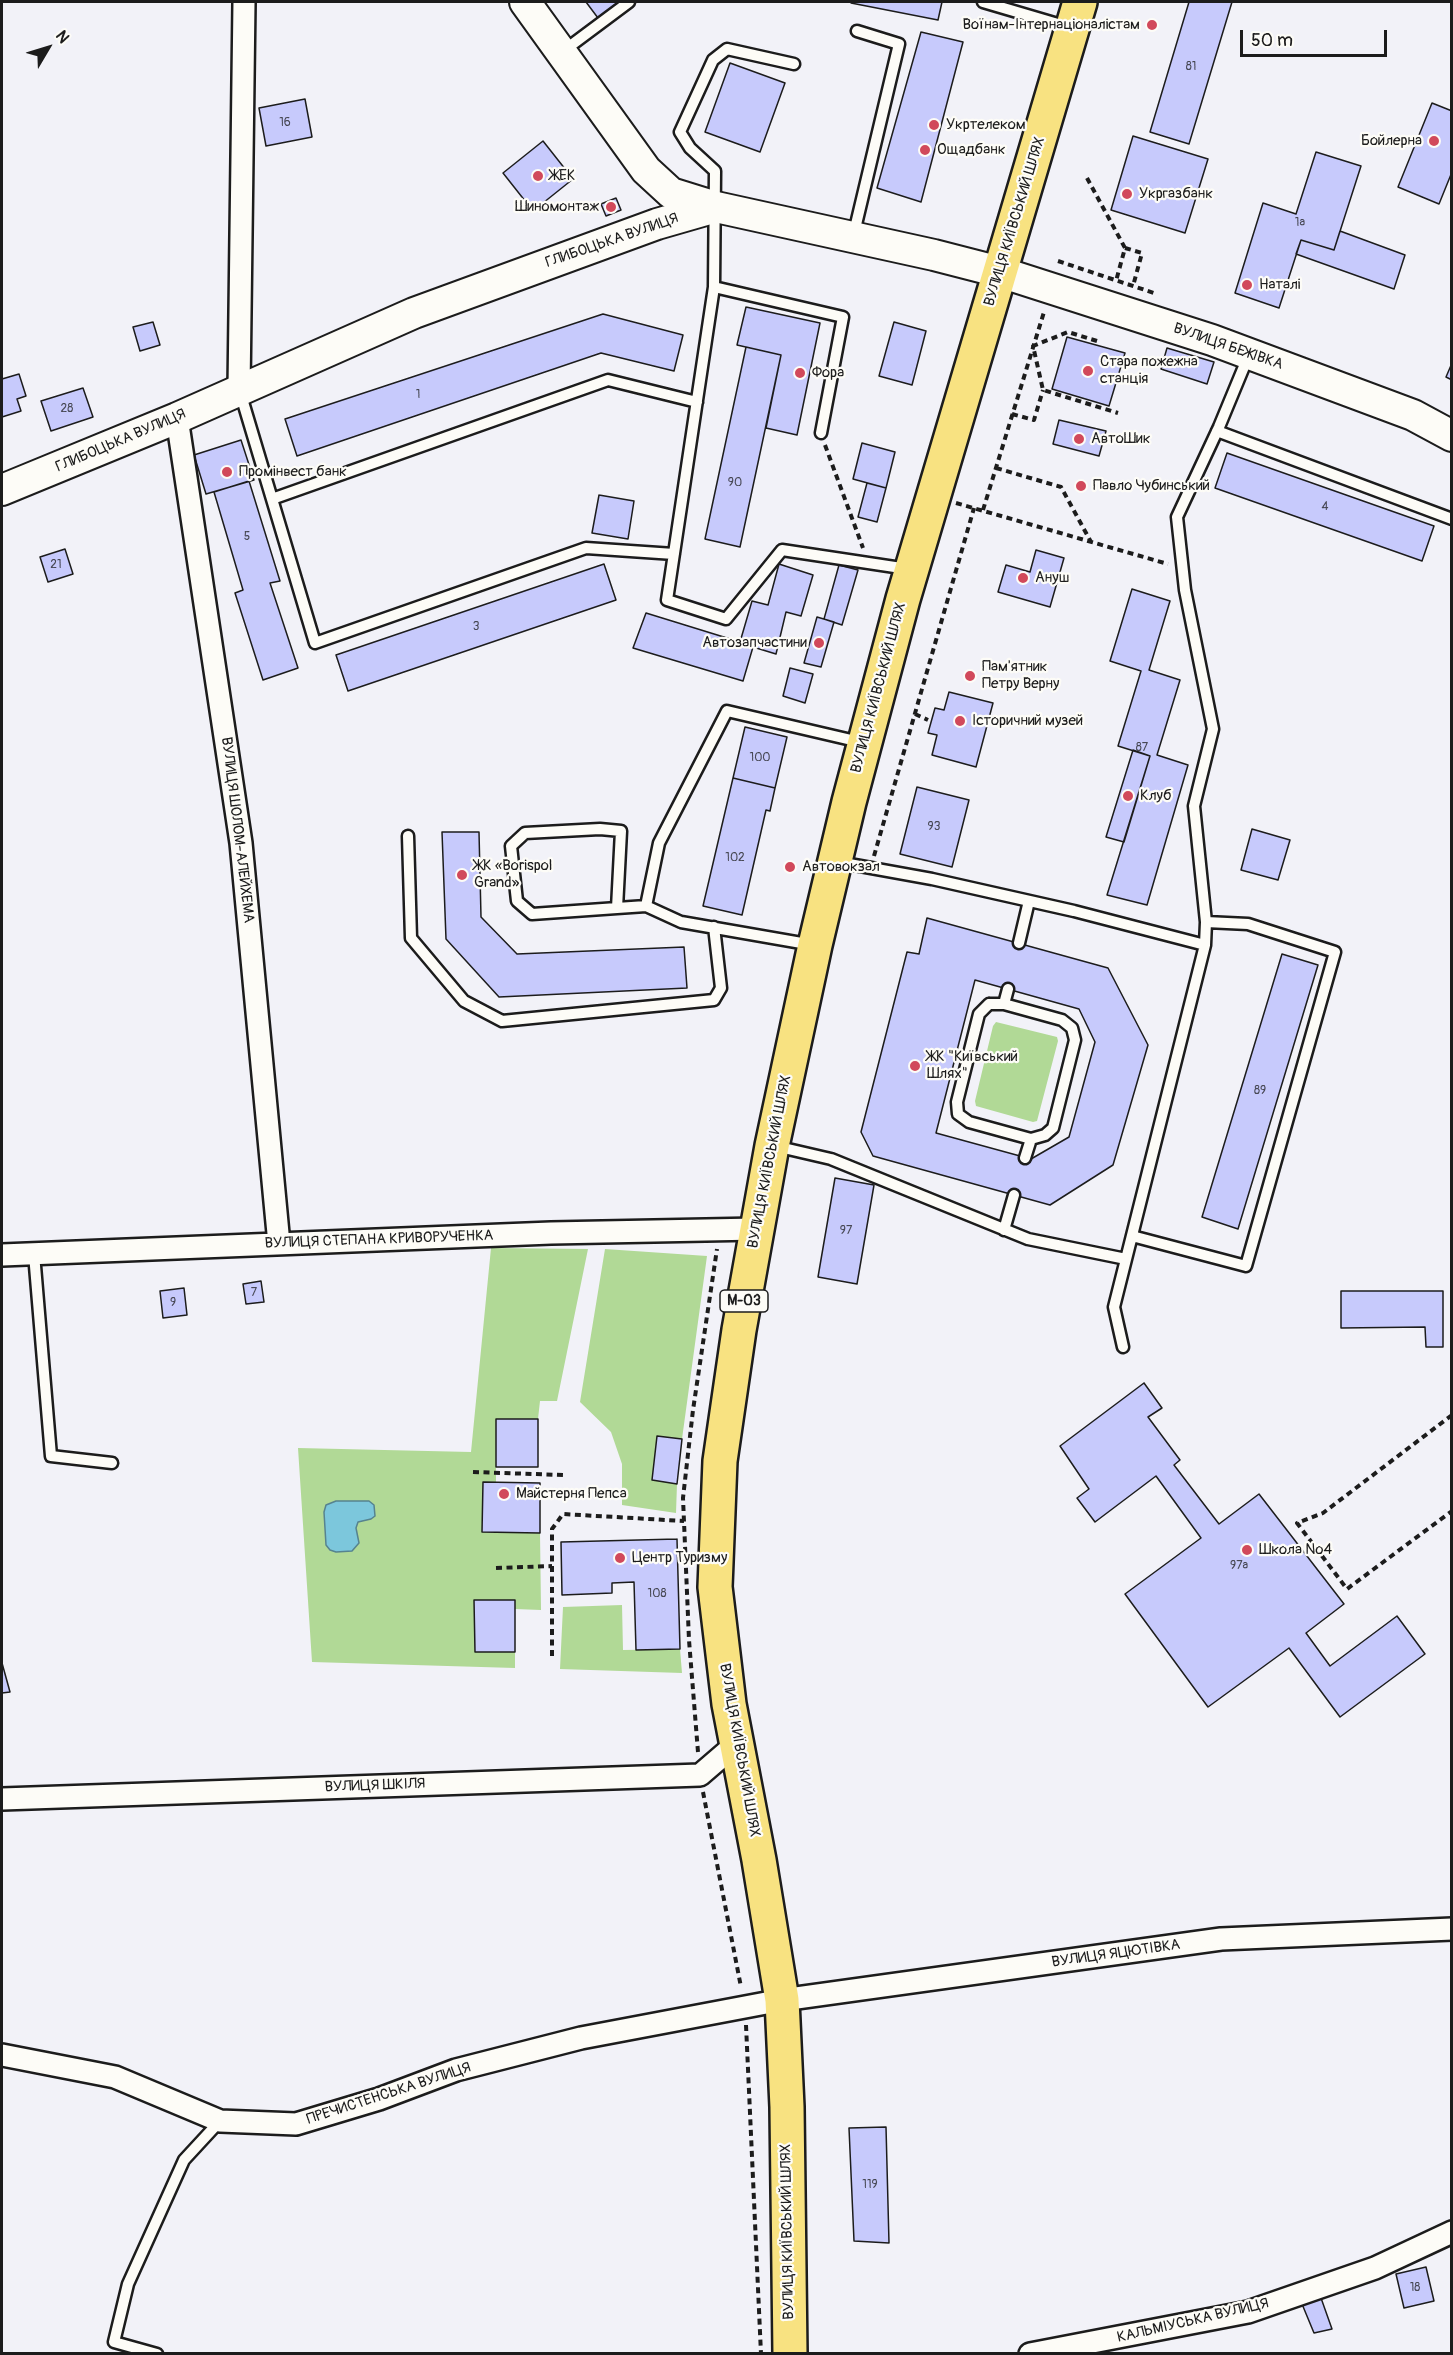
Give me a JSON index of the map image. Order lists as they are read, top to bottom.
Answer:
{
  "streets": {
    "highway": ["ВУЛИЦЯ КИЇВСЬКИЙ ШЛЯХ", "М-03"],
    "street": [
      "ГЛИБОЦЬКА ВУЛИЦЯ",
      "ВУЛИЦЯ БЕЖІВКА",
      "ВУЛИЦЯ ШОЛОМ-АЛЕЙХЕМА",
      "ВУЛИЦЯ СТЕПАНА КРИВОРУЧЕНКА",
      "ВУЛИЦЯ ШКІЛЯ",
      "ВУЛИЦЯ ЯЦЮТІВКА",
      "ПРЕЧИСТЕНСЬКА ВУЛИЦЯ",
      "КАЛЬМІУСЬКА ВУЛИЦЯ"
    ]
  },
  "crossings": [
    ["ВУЛИЦЯ КИЇВСЬКИЙ ШЛЯХ", "ГЛИБОЦЬКА ВУЛИЦЯ"],
    ["ВУЛИЦЯ КИЇВСЬКИЙ ШЛЯХ", "ВУЛИЦЯ БЕЖІВКА"],
    ["ВУЛИЦЯ КИЇВСЬКИЙ ШЛЯХ", "ВУЛИЦЯ СТЕПАНА КРИВОРУЧЕНКА"],
    ["ВУЛИЦЯ КИЇВСЬКИЙ ШЛЯХ", "ВУЛИЦЯ ШКІЛЯ"],
    ["ВУЛИЦЯ КИЇВСЬКИЙ ШЛЯХ", "ВУЛИЦЯ ЯЦЮТІВКА"],
    ["ВУЛИЦЯ КИЇВСЬКИЙ ШЛЯХ", "ПРЕЧИСТЕНСЬКА ВУЛИЦЯ"],
    ["ГЛИБОЦЬКА ВУЛИЦЯ", "ВУЛИЦЯ БЕЖІВКА"],
    ["ГЛИБОЦЬКА ВУЛИЦЯ", "ВУЛИЦЯ ШОЛОМ-АЛЕЙХЕМА"],
    ["ВУЛИЦЯ ШОЛОМ-АЛЕЙХЕМА", "ВУЛИЦЯ СТЕПАНА КРИВОРУЧЕНКА"],
    ["ВУЛИЦЯ ЯЦЮТІВКА", "ПРЕЧИСТЕНСЬКА ВУЛИЦЯ"]
  ],
  "places": [
    "Воїнам-Інтернаціоналістам",
    "Укртелеком",
    "Бойлерна",
    "Ощадбанк",
    "ЖЕК",
    "Укргазбанк",
    "Шиномонтаж",
    "Наталі",
    "Стара пожежна станція",
    "Фора",
    "АвтоШик",
    "Промінвест банк",
    "Павло Чубинський",
    "Ануш",
    "Автозапчастини",
    "Пам'ятник Петру Верну",
    "Історичний музей",
    "Клуб",
    "Автовокзал",
    "ЖК «Borispol Grand»",
    "ЖК \"Київський Шлях\"",
    "Майстерня Пепса",
    "Школа №4",
    "Центр Туризму"
  ],
  "house_numbers": [
    "81",
    "16",
    "1а",
    "1",
    "28",
    "90",
    "4",
    "5",
    "21",
    "3",
    "87",
    "100",
    "93",
    "102",
    "89",
    "97",
    "7",
    "9",
    "97а",
    "108",
    "119",
    "18"
  ],
  "scale_bar": "50 m",
  "north": "top right"
}
